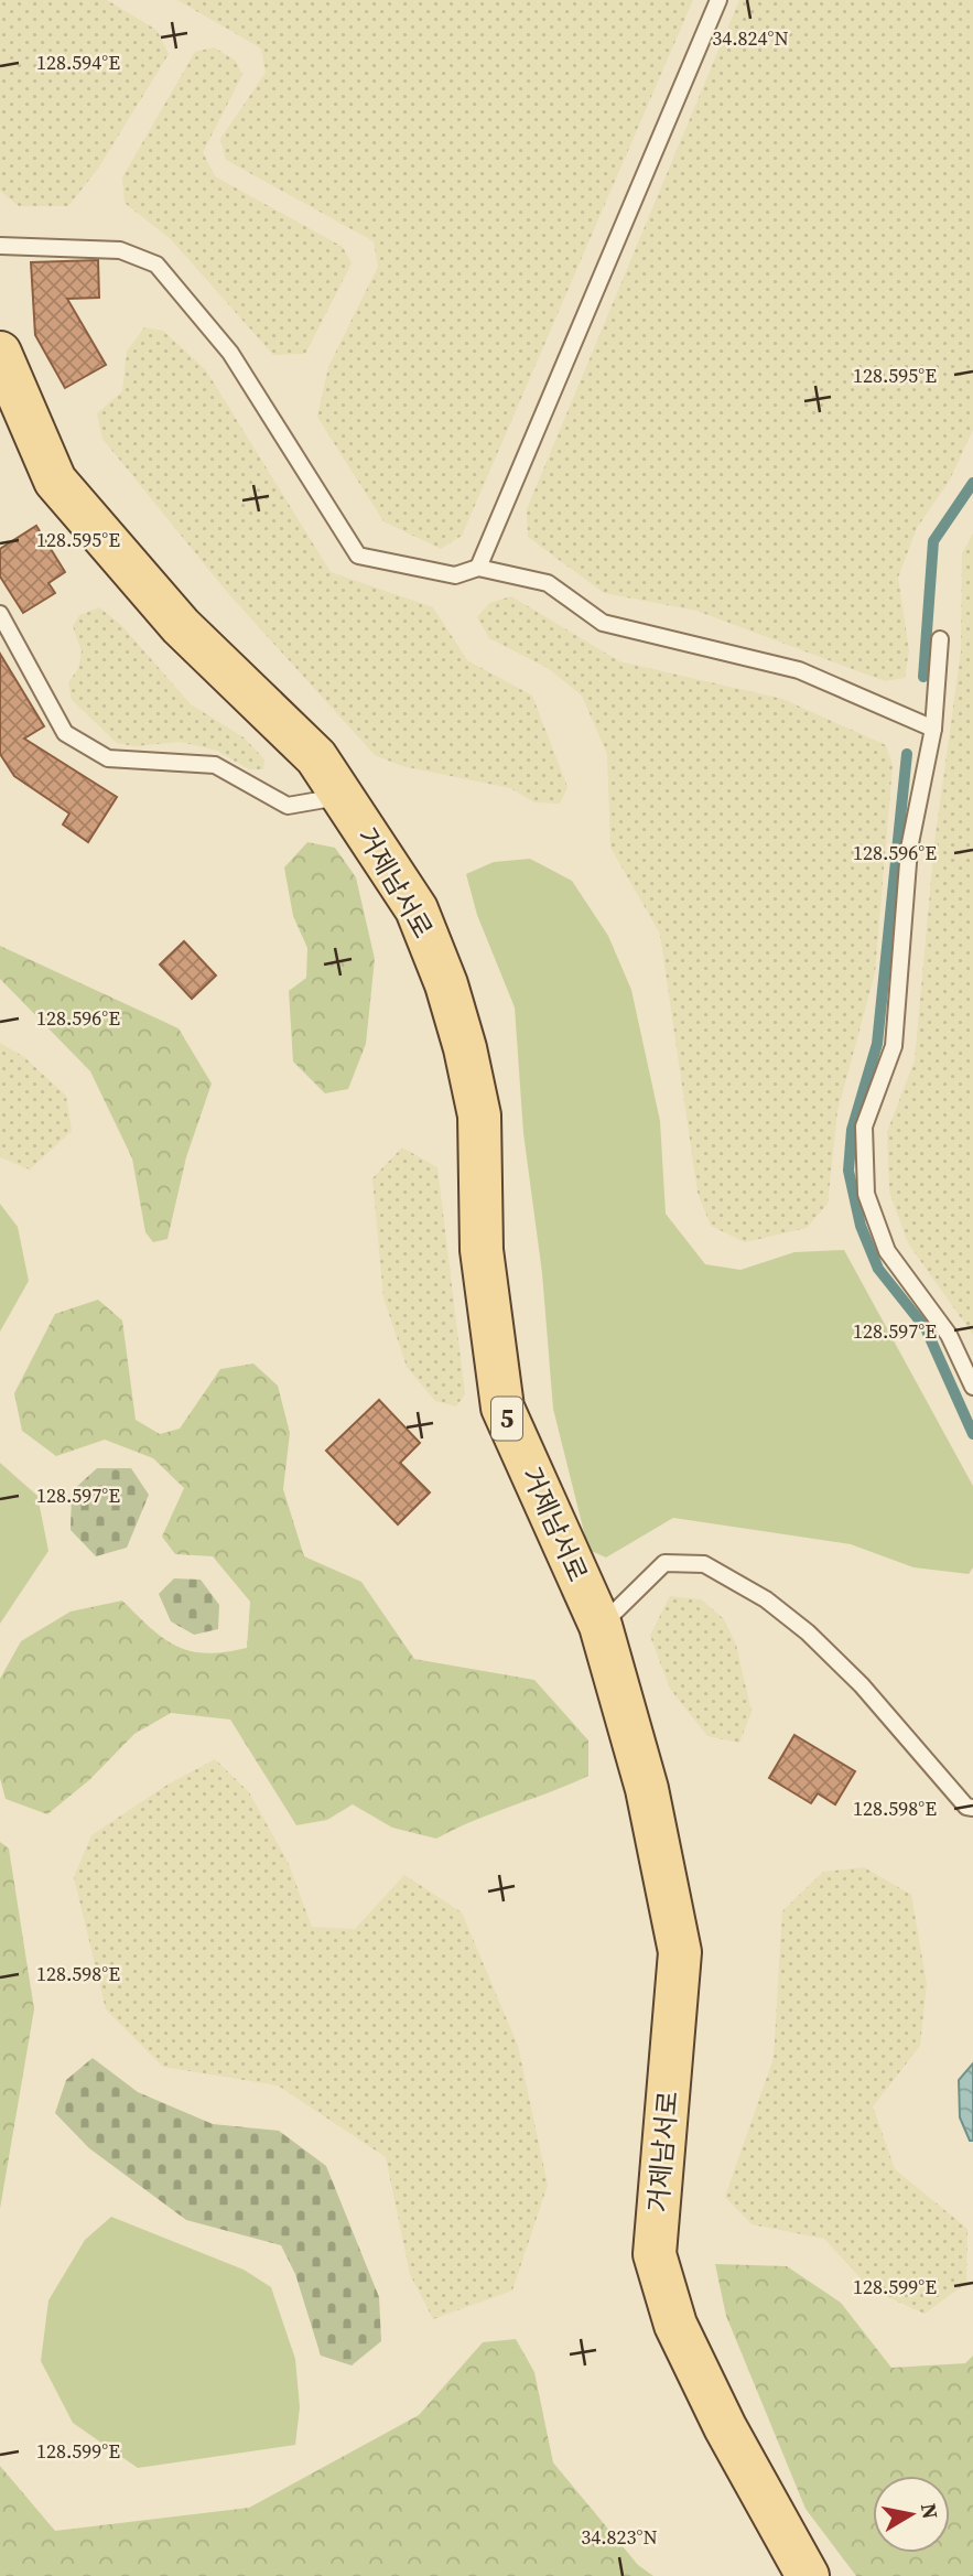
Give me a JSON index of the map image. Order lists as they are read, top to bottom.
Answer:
{
  "streets": {
    "main road": ["거제남서로", "5"]
  },
  "north": "right",
  "coordinates": [
    "34.824°N",
    "128.594°E",
    "128.595°E",
    "128.596°E",
    "128.597°E",
    "128.598°E",
    "128.599°E",
    "34.823°N"
  ]
}
